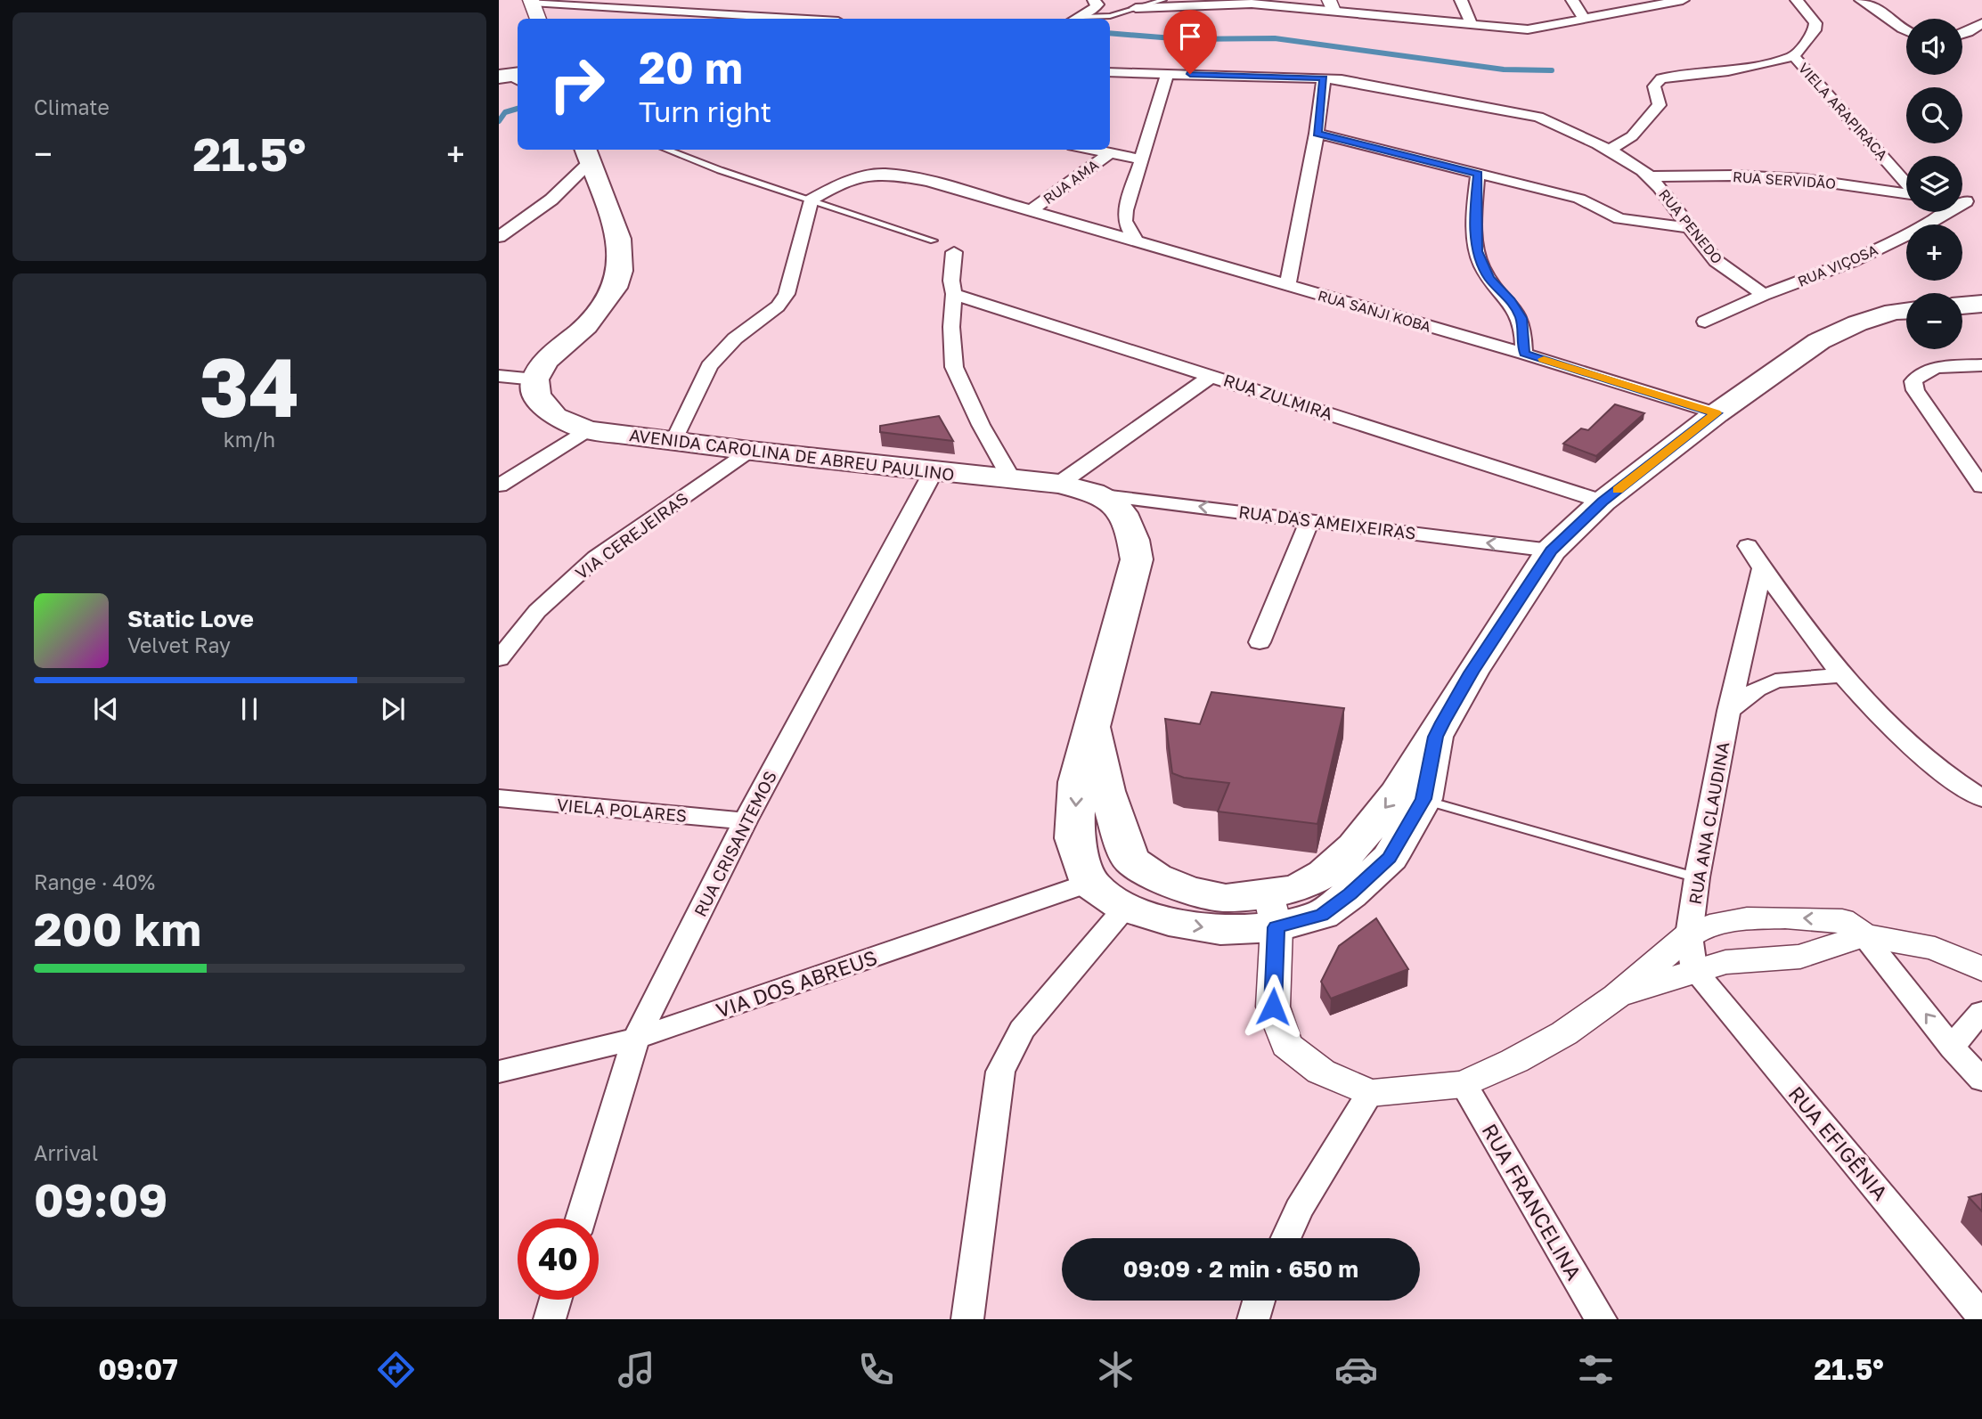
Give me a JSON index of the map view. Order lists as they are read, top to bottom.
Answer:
{
  "streets": {
    "main road": ["AVENIDA CAROLINA DE ABREU PAULINO"],
    "street": [
      "VIELA ARAPIRACA",
      "RUA SERVIDÃO",
      "RUA AMA",
      "RUA PENEDO",
      "RUA VIÇOSA",
      "RUA SANJI KOBA",
      "RUA ZULMIRA",
      "RUA DAS AMEIXEIRAS",
      "VIA CEREJEIRAS",
      "VIELA POLARES",
      "RUA ANA CLAUDINA",
      "RUA CRISANTEMOS",
      "VIA DOS ABREUS",
      "RUA EFIGÊNIA",
      "RUA FRANCELINA"
    ]
  },
  "crossings": [
    ["RUA SERVIDÃO", "RUA PENEDO"],
    ["RUA AMA", "RUA SANJI KOBA"],
    ["RUA PENEDO", "RUA VIÇOSA"],
    ["AVENIDA CAROLINA DE ABREU PAULINO", "RUA DAS AMEIXEIRAS"],
    ["AVENIDA CAROLINA DE ABREU PAULINO", "VIA CEREJEIRAS"],
    ["AVENIDA CAROLINA DE ABREU PAULINO", "RUA CRISANTEMOS"],
    ["AVENIDA CAROLINA DE ABREU PAULINO", "VIA DOS ABREUS"],
    ["VIELA POLARES", "RUA CRISANTEMOS"],
    ["RUA ANA CLAUDINA", "RUA EFIGÊNIA"],
    ["RUA CRISANTEMOS", "VIA DOS ABREUS"]
  ],
  "one_way": ["RUA DAS AMEIXEIRAS"],
  "page": {
    "tile": [
      "Climate",
      ["34", "km/h"],
      ["Range · 40%", "200 km"],
      ["Arrival", "09:09"]
    ],
    "map_buttons": ["+", "−"],
    "turn": ["20 m", "Turn right"],
    "heat": ["−", "21.5°", "+"],
    "song": ["Static Love", "Velvet Ray"],
    "limit": "40",
    "trip": "09:09 · 2 min · 650 m",
    "tabs": ["09:07", "21.5°"]
  }
}
